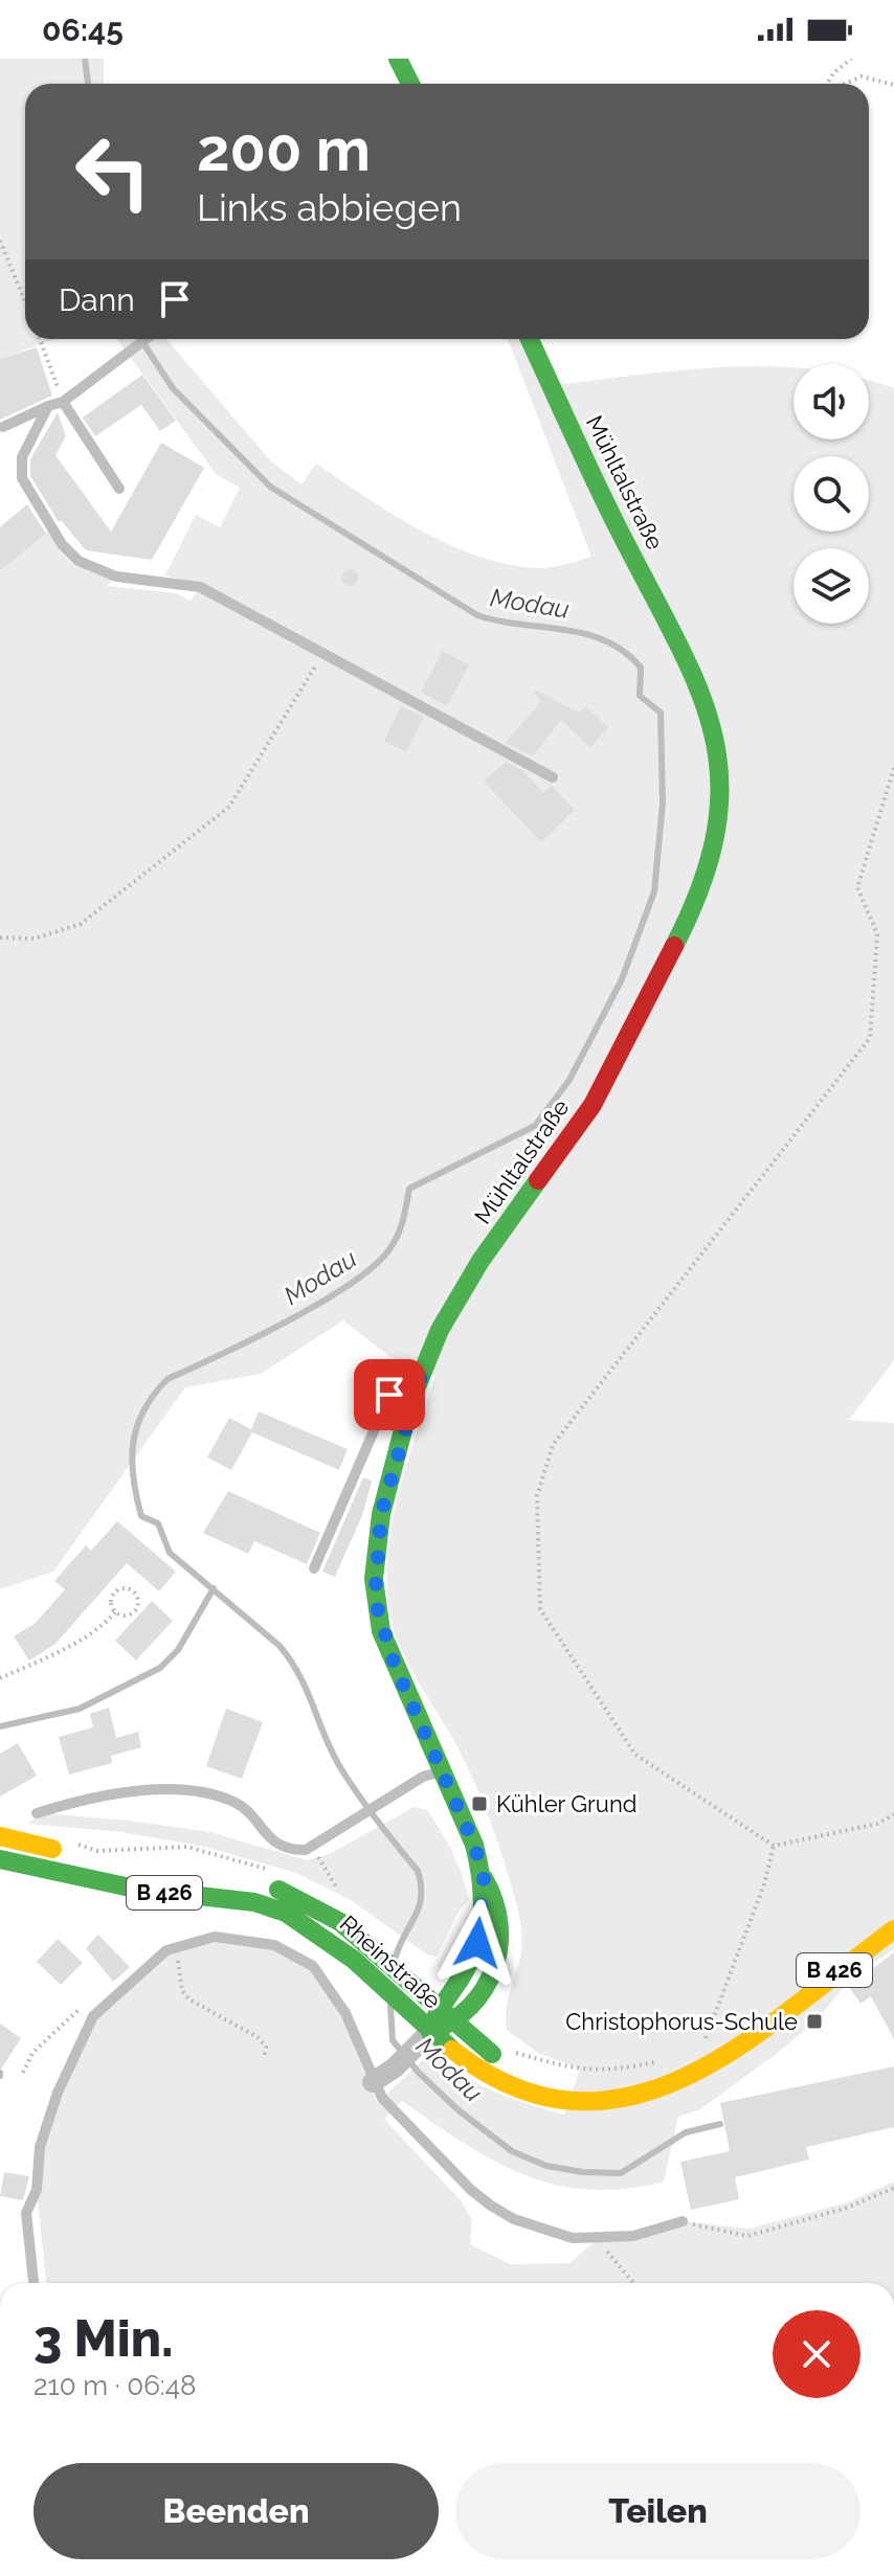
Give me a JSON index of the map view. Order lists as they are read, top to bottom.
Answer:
{
  "streets": {
    "street": ["Mühltalstraße", "B 426", "Rheinstraße"]
  },
  "crossings": [
    ["Mühltalstraße", "B 426"],
    ["Mühltalstraße", "Rheinstraße"],
    ["B 426", "Rheinstraße"]
  ],
  "water": ["Modau"],
  "places": {
    "transit": ["Kühler Grund", "Christophorus-Schule"]
  },
  "page": {
    "status": "06:45",
    "turn": ["200 m", "Links abbiegen"],
    "then": "Dann",
    "heading": ["3 Min.", "210 m · 06:48"],
    "buttons": ["Beenden", "Teilen"]
  }
}
